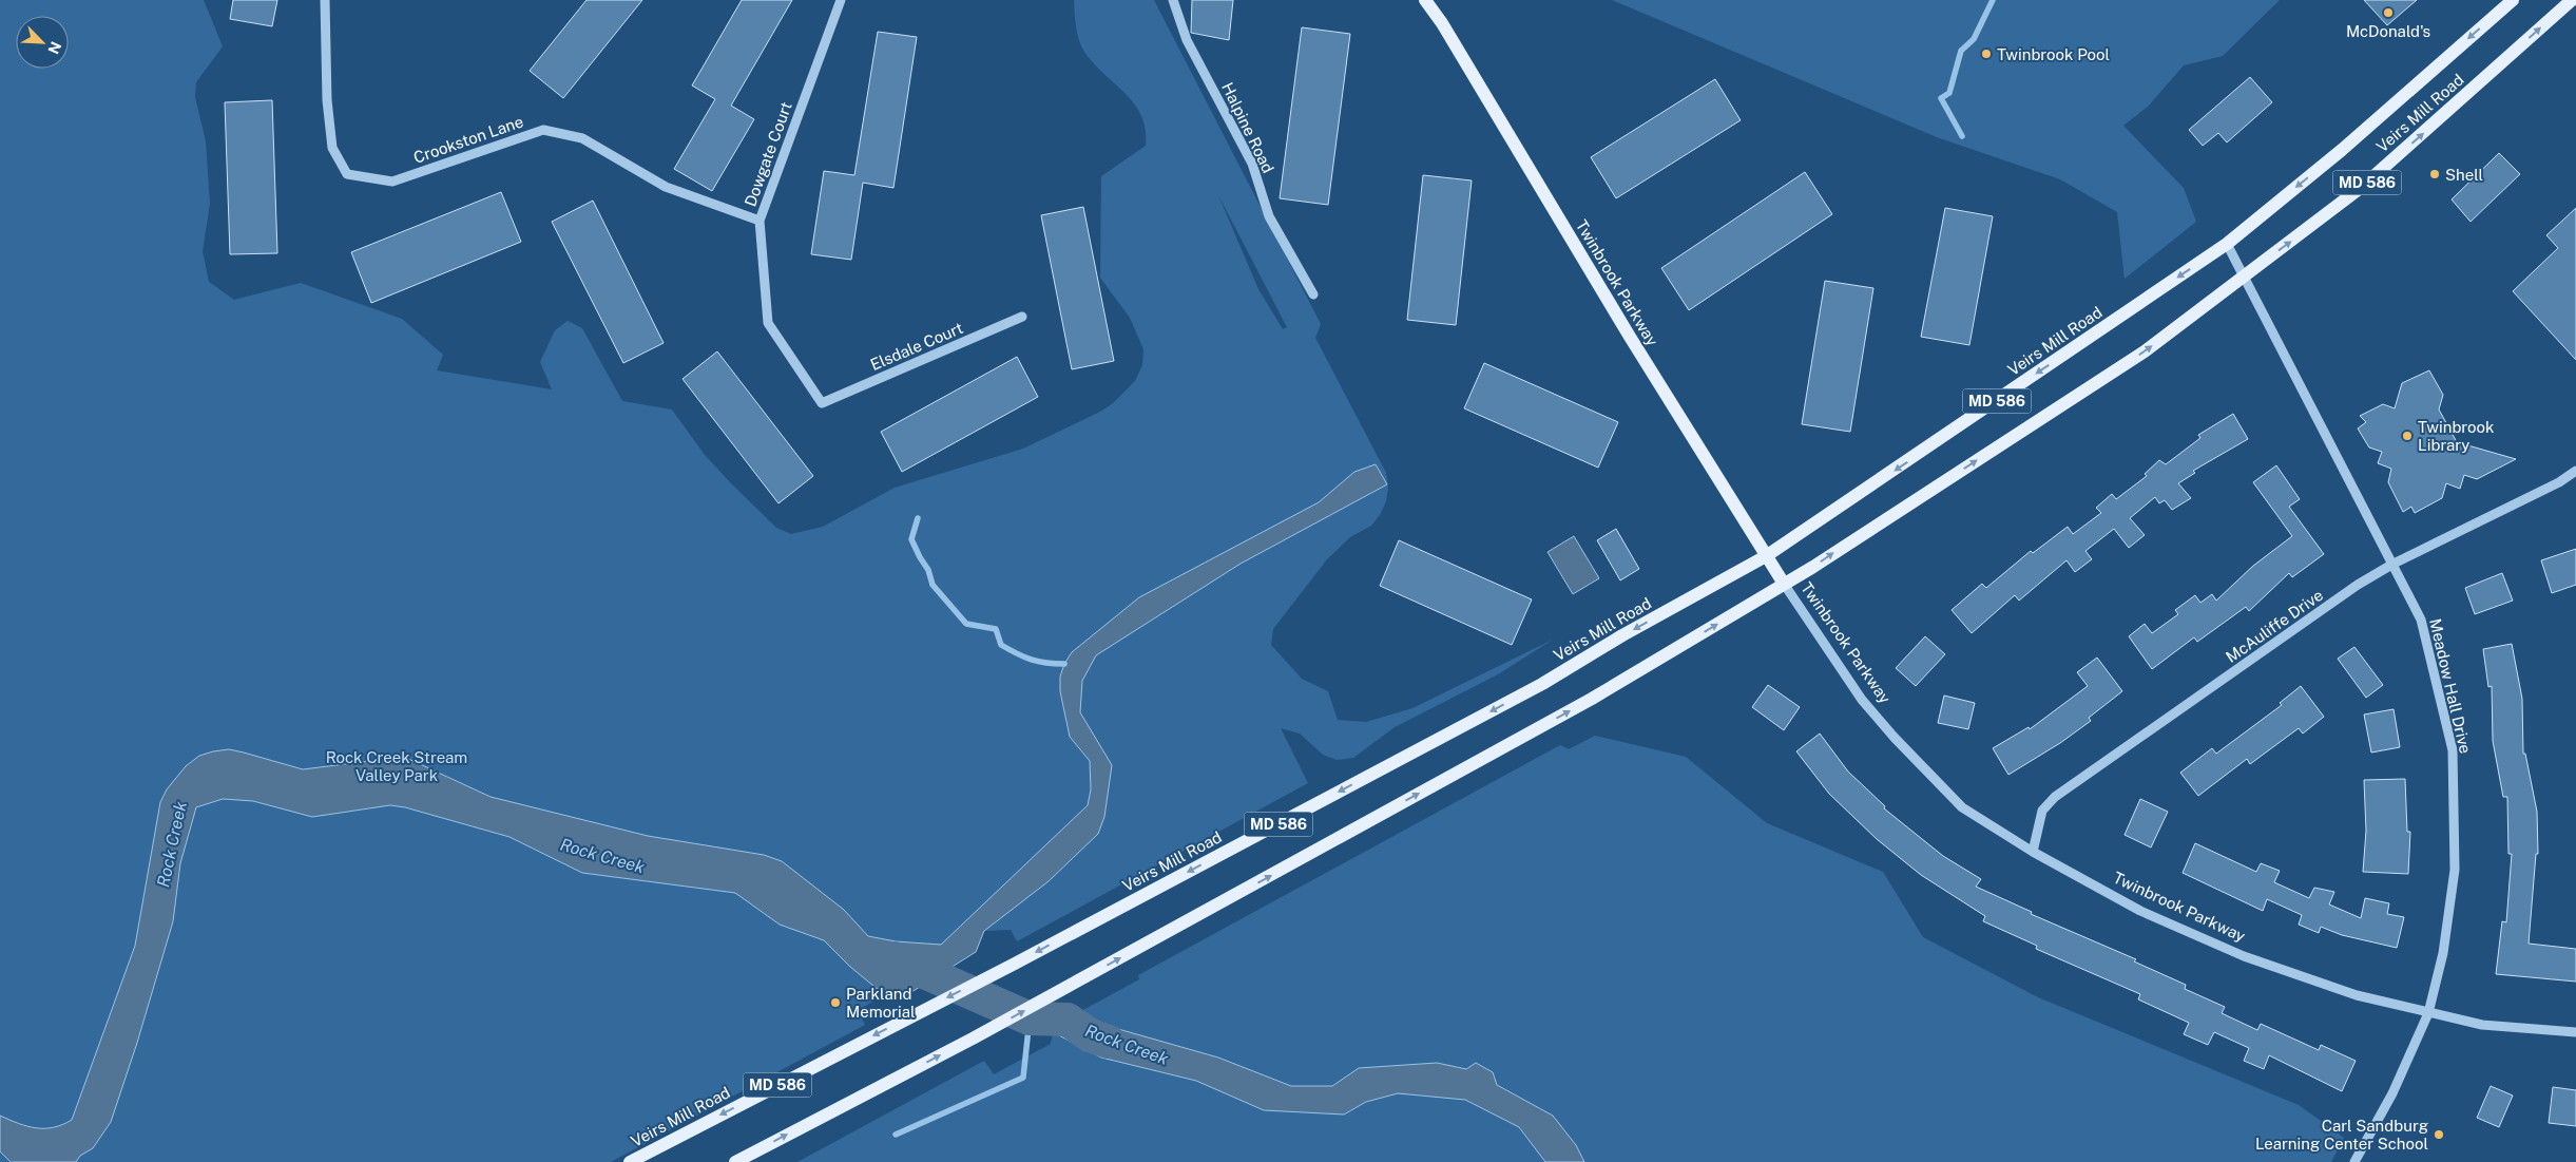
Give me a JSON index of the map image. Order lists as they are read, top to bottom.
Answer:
{
  "streets": {
    "main road": ["Veirs Mill Road", "MD 586", "Twinbrook Parkway"],
    "street": [
      "Halpine Road",
      "Crookston Lane",
      "Dowgate Court",
      "Elsdale Court",
      "McAuliffe Drive",
      "Meadow Hall Drive"
    ]
  },
  "crossings": [
    ["Veirs Mill Road", "Twinbrook Parkway"],
    ["Veirs Mill Road", "Meadow Hall Drive"],
    ["Crookston Lane", "Dowgate Court"],
    ["Dowgate Court", "Elsdale Court"],
    ["Twinbrook Parkway", "McAuliffe Drive"],
    ["Twinbrook Parkway", "Meadow Hall Drive"],
    ["McAuliffe Drive", "Meadow Hall Drive"]
  ],
  "water": ["Rock Creek"],
  "parks": ["Rock Creek Stream Valley Park"],
  "places": [
    "McDonald's",
    "Twinbrook Pool",
    "Shell",
    "Twinbrook Library",
    "Parkland Memorial",
    "Carl Sandburg Learning Center School"
  ],
  "north": "bottom right"
}
